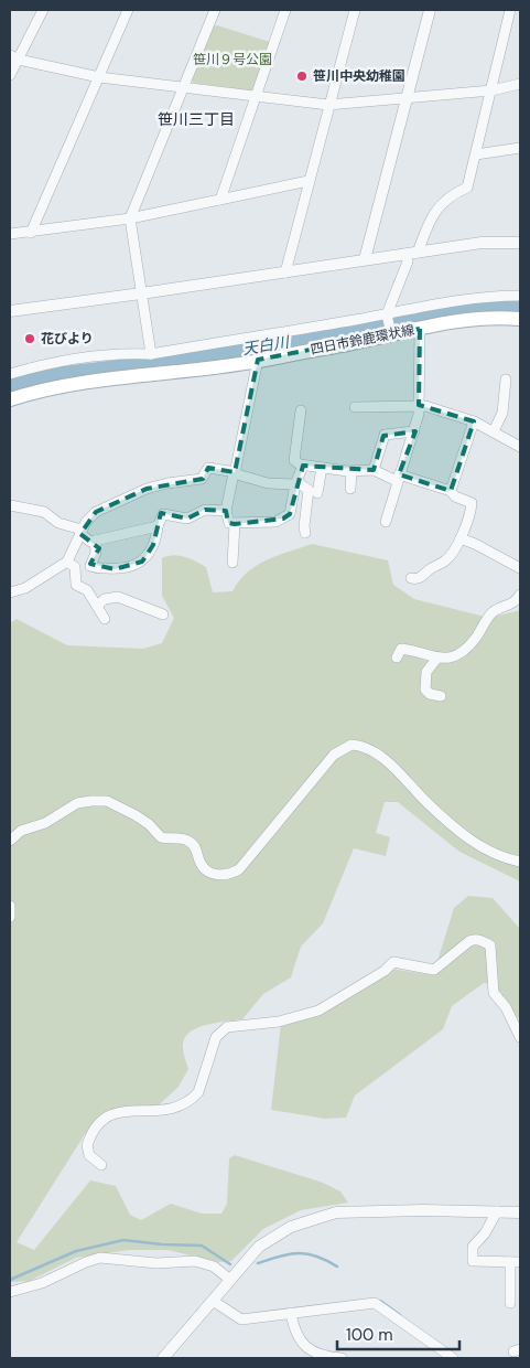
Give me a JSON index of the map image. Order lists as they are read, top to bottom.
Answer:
{
  "streets": {
    "main road": ["四日市鈴鹿環状線"]
  },
  "districts": ["笹川三丁目"],
  "water": ["天白川"],
  "parks": ["笹川９号公園"],
  "places": ["笹川中央幼稚園", "花びより"],
  "scale_bar": "100 m"
}
